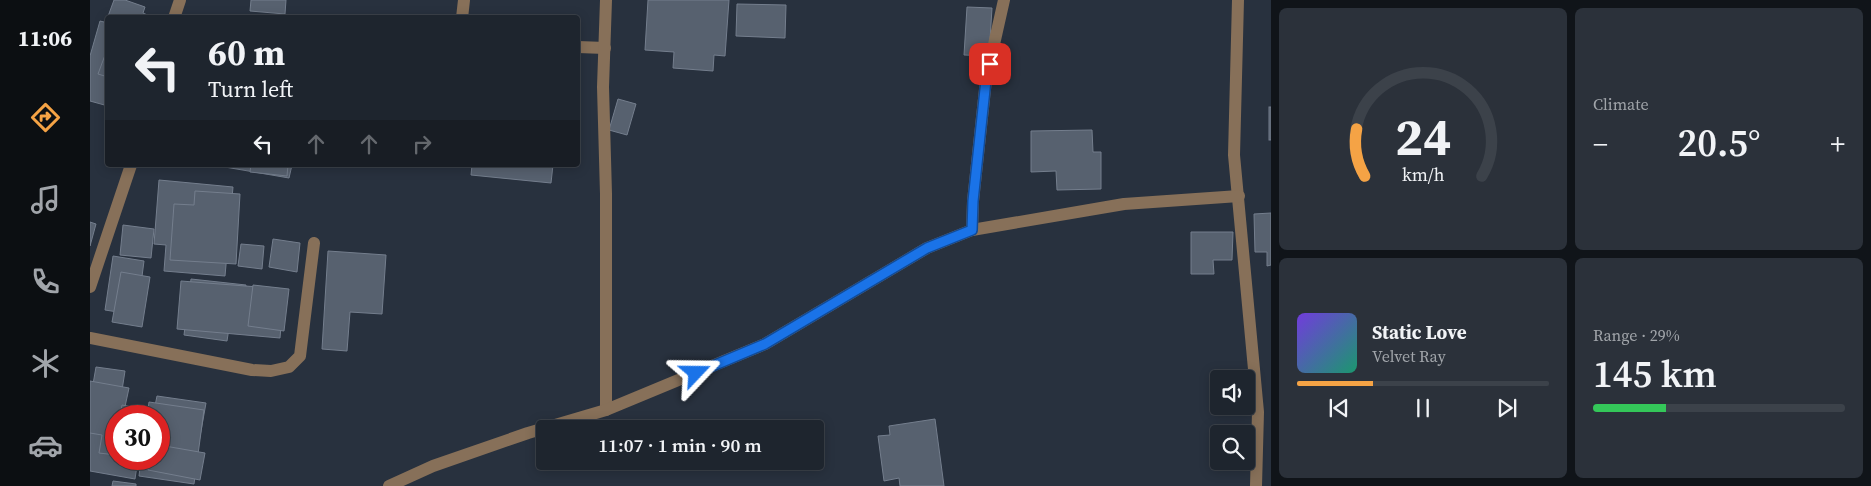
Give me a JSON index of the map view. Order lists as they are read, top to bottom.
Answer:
{
  "page": {
    "tabs": "11:06",
    "tile": [
      "Climate",
      ["Range · 29%", "145 km"]
    ],
    "turn": ["60 m", "Turn left"],
    "heat": ["−", "20.5°", "+"],
    "song": ["Static Love", "Velvet Ray"],
    "limit": "30",
    "trip": "11:07 · 1 min · 90 m",
    "gauge": ["24", "km/h"]
  }
}
